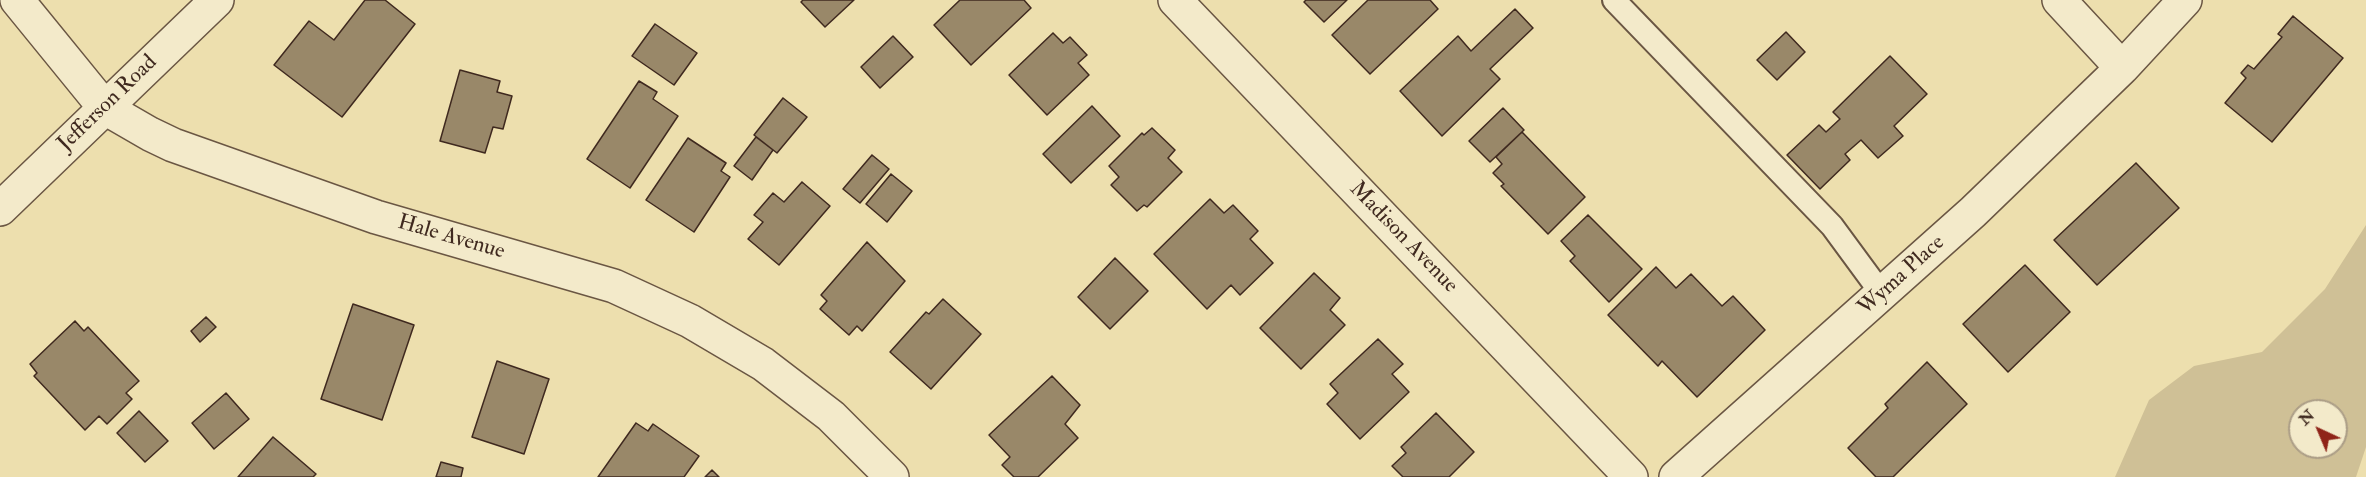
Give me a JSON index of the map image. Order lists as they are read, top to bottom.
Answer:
{
  "streets": {
    "street": [
      "Jefferson Road",
      "Hale Avenue",
      "Madison Avenue",
      "Wyma Place"
    ]
  },
  "crossings": [
    ["Jefferson Road", "Hale Avenue"]
  ],
  "north": "top left"
}
